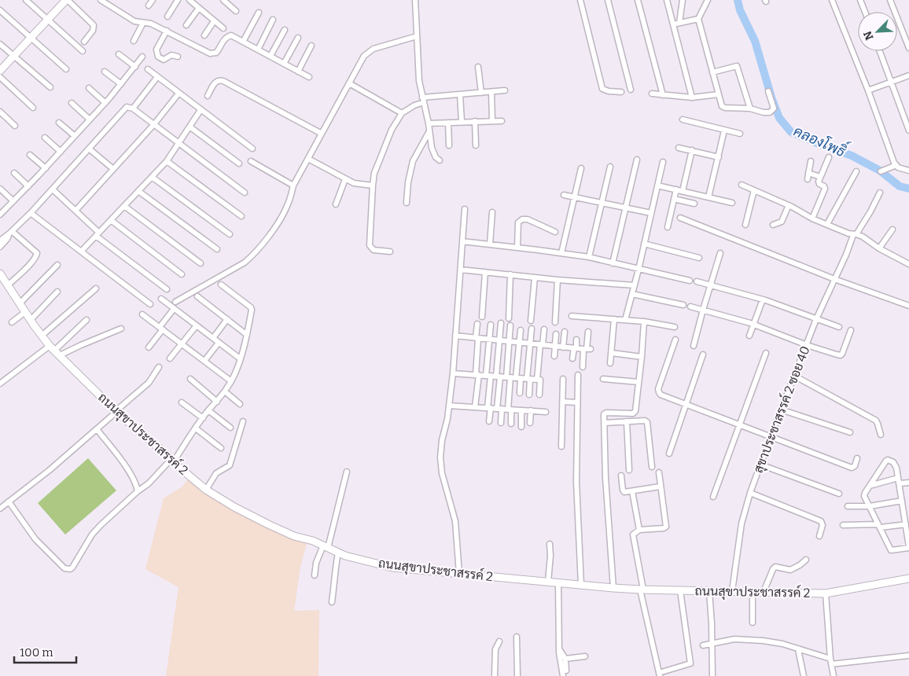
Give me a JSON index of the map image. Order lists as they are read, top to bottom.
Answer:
{
  "streets": {
    "street": ["สุขาประชาสรรค์ 2 ซอย 40", "ถนนสุขาประชาสรรค์ 2"]
  },
  "crossings": [
    ["สุขาประชาสรรค์ 2 ซอย 40", "ถนนสุขาประชาสรรค์ 2"]
  ],
  "water": ["คลองโพธิ์"],
  "scale_bar": "100 m",
  "north": "bottom left"
}
